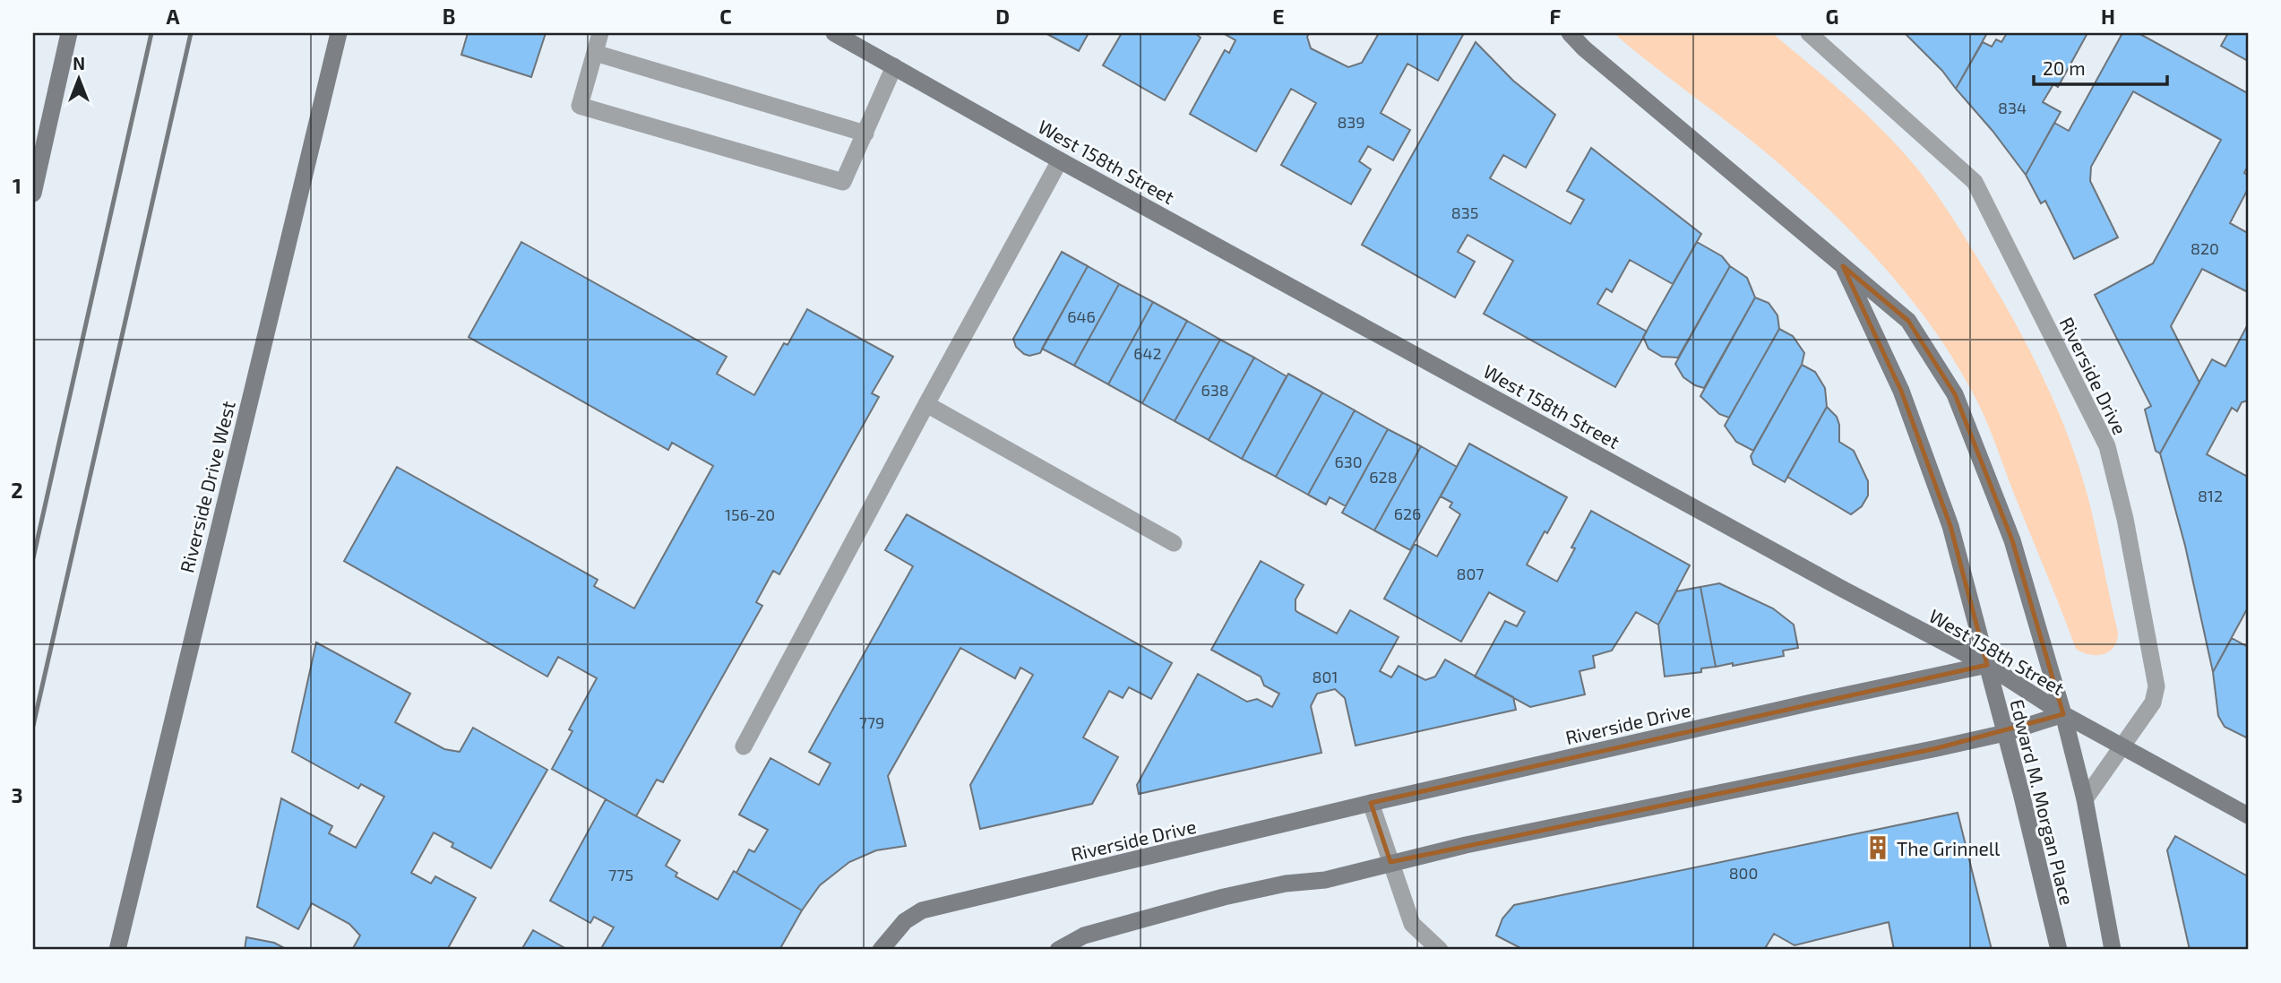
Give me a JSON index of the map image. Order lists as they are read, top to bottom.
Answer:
{
  "streets": {
    "main road": [
      "West 158th Street",
      "Riverside Drive",
      "Riverside Drive West",
      "Edward M. Morgan Place"
    ]
  },
  "crossings": [
    ["West 158th Street", "Riverside Drive"],
    ["West 158th Street", "Edward M. Morgan Place"],
    ["Riverside Drive", "Edward M. Morgan Place"]
  ],
  "places": {
    "building": ["The Grinnell"]
  },
  "house_numbers": [
    "834",
    "839",
    "835",
    "820",
    "646",
    "642",
    "638",
    "630",
    "628",
    "812",
    "626",
    "156-20",
    "807",
    "801",
    "779",
    "800",
    "775"
  ],
  "scale_bar": "20 m",
  "north": "top",
  "grid": {
    "columns": [
      "A",
      "B",
      "C",
      "D",
      "E",
      "F",
      "G",
      "H"
    ],
    "rows": ["1", "2", "3"]
  }
}
